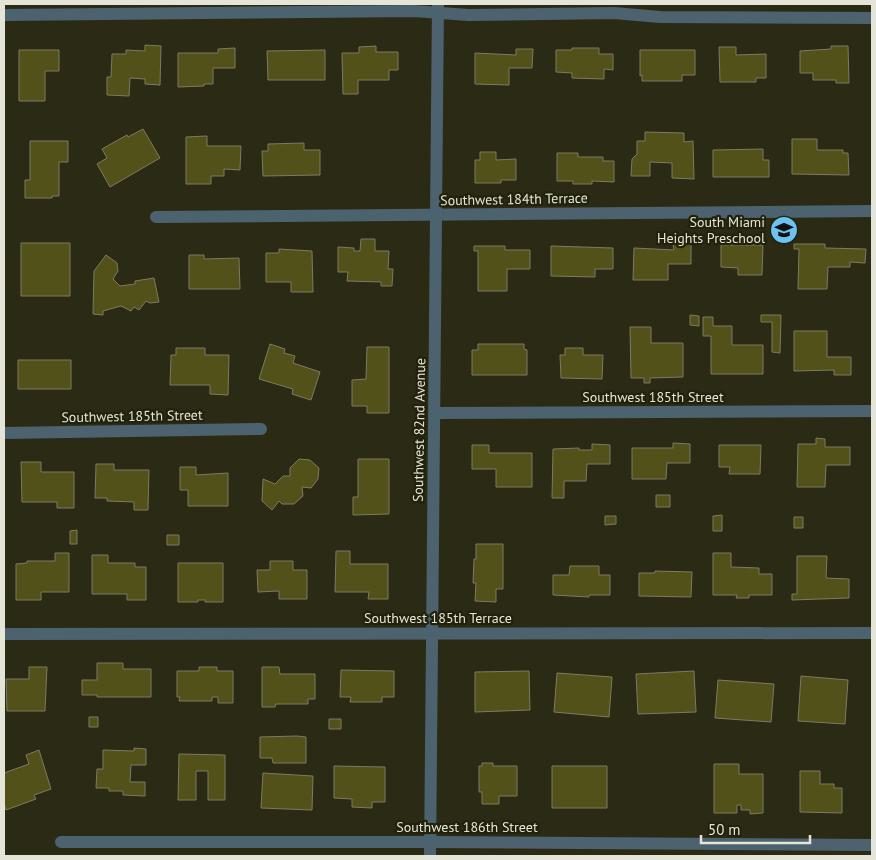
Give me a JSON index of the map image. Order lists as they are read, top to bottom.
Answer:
{
  "streets": {
    "street": [
      "Southwest 184th Terrace",
      "Southwest 185th Street",
      "Southwest 82nd Avenue",
      "Southwest 185th Terrace",
      "Southwest 186th Street"
    ]
  },
  "crossings": [
    ["Southwest 184th Terrace", "Southwest 82nd Avenue"],
    ["Southwest 185th Street", "Southwest 82nd Avenue"],
    ["Southwest 82nd Avenue", "Southwest 185th Terrace"],
    ["Southwest 82nd Avenue", "Southwest 186th Street"]
  ],
  "places": {
    "school or university": ["South Miami Heights Preschool"]
  },
  "scale_bar": "50 m"
}
